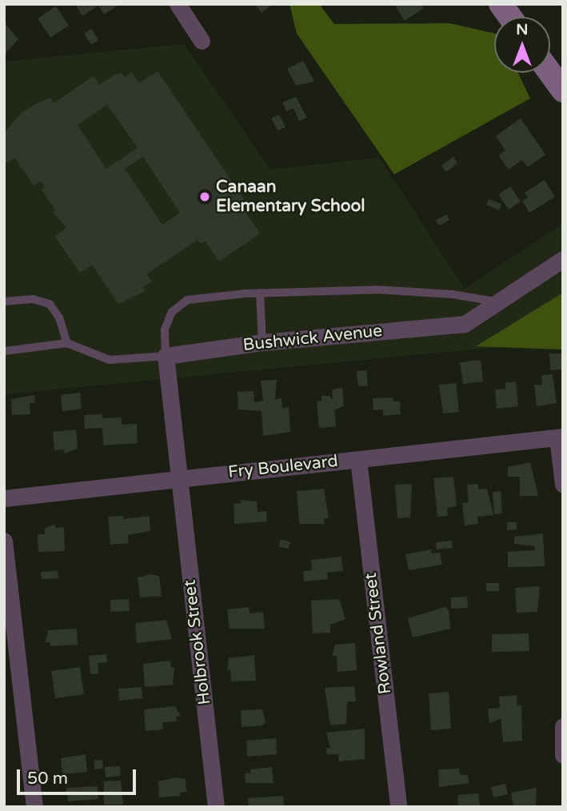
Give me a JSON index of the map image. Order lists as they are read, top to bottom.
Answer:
{
  "streets": {
    "street": [
      "Bushwick Avenue",
      "Fry Boulevard",
      "Rowland Street",
      "Holbrook Street"
    ]
  },
  "crossings": [
    ["Fry Boulevard", "Rowland Street"],
    ["Fry Boulevard", "Holbrook Street"]
  ],
  "places": ["Canaan Elementary School"],
  "scale_bar": "50 m",
  "north": "top"
}
